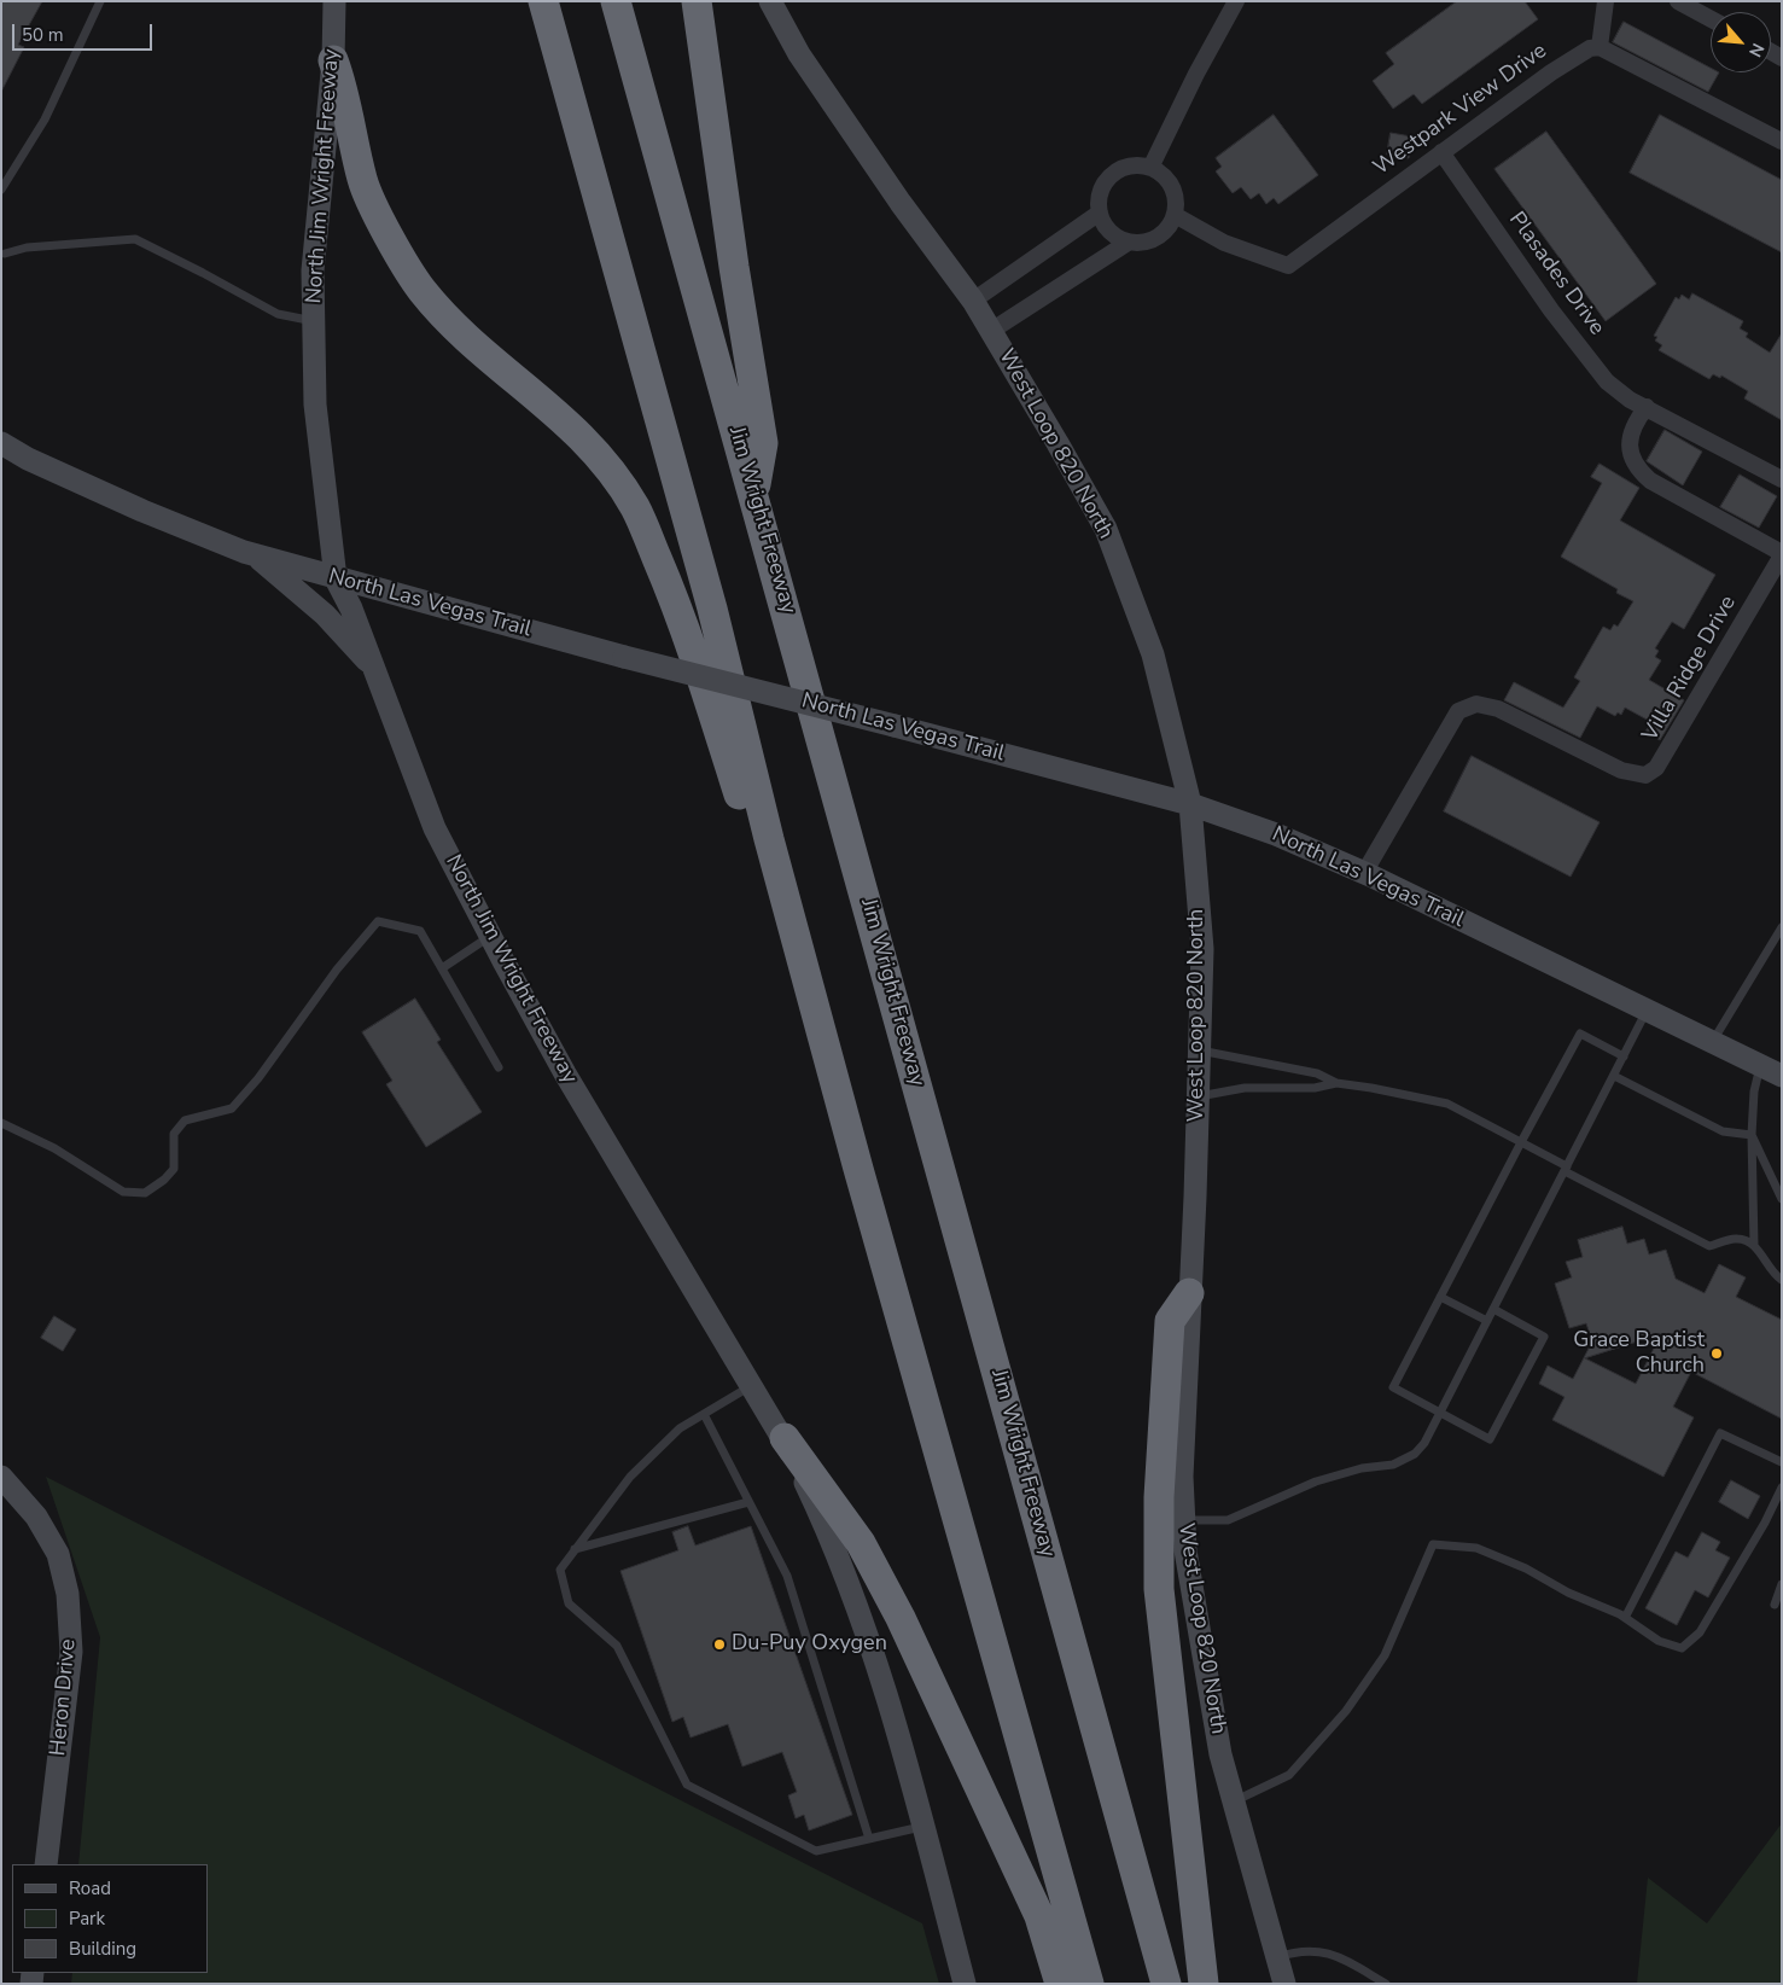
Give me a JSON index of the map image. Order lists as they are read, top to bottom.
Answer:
{
  "streets": {
    "highway": ["Jim Wright Freeway"],
    "street": [
      "Westpark View Drive",
      "North Jim Wright Freeway",
      "Plasades Drive",
      "West Loop 820 North",
      "North Las Vegas Trail",
      "Villa Ridge Drive",
      "Heron Drive"
    ]
  },
  "crossings": [
    ["Westpark View Drive", "Plasades Drive"],
    ["North Jim Wright Freeway", "North Las Vegas Trail"],
    ["West Loop 820 North", "North Las Vegas Trail"],
    ["North Las Vegas Trail", "Villa Ridge Drive"]
  ],
  "places": ["Grace Baptist Church", "Du-Puy Oxygen"],
  "legend": ["Road", "Park", "Building"],
  "scale_bar": "50 m",
  "north": "bottom right"
}
